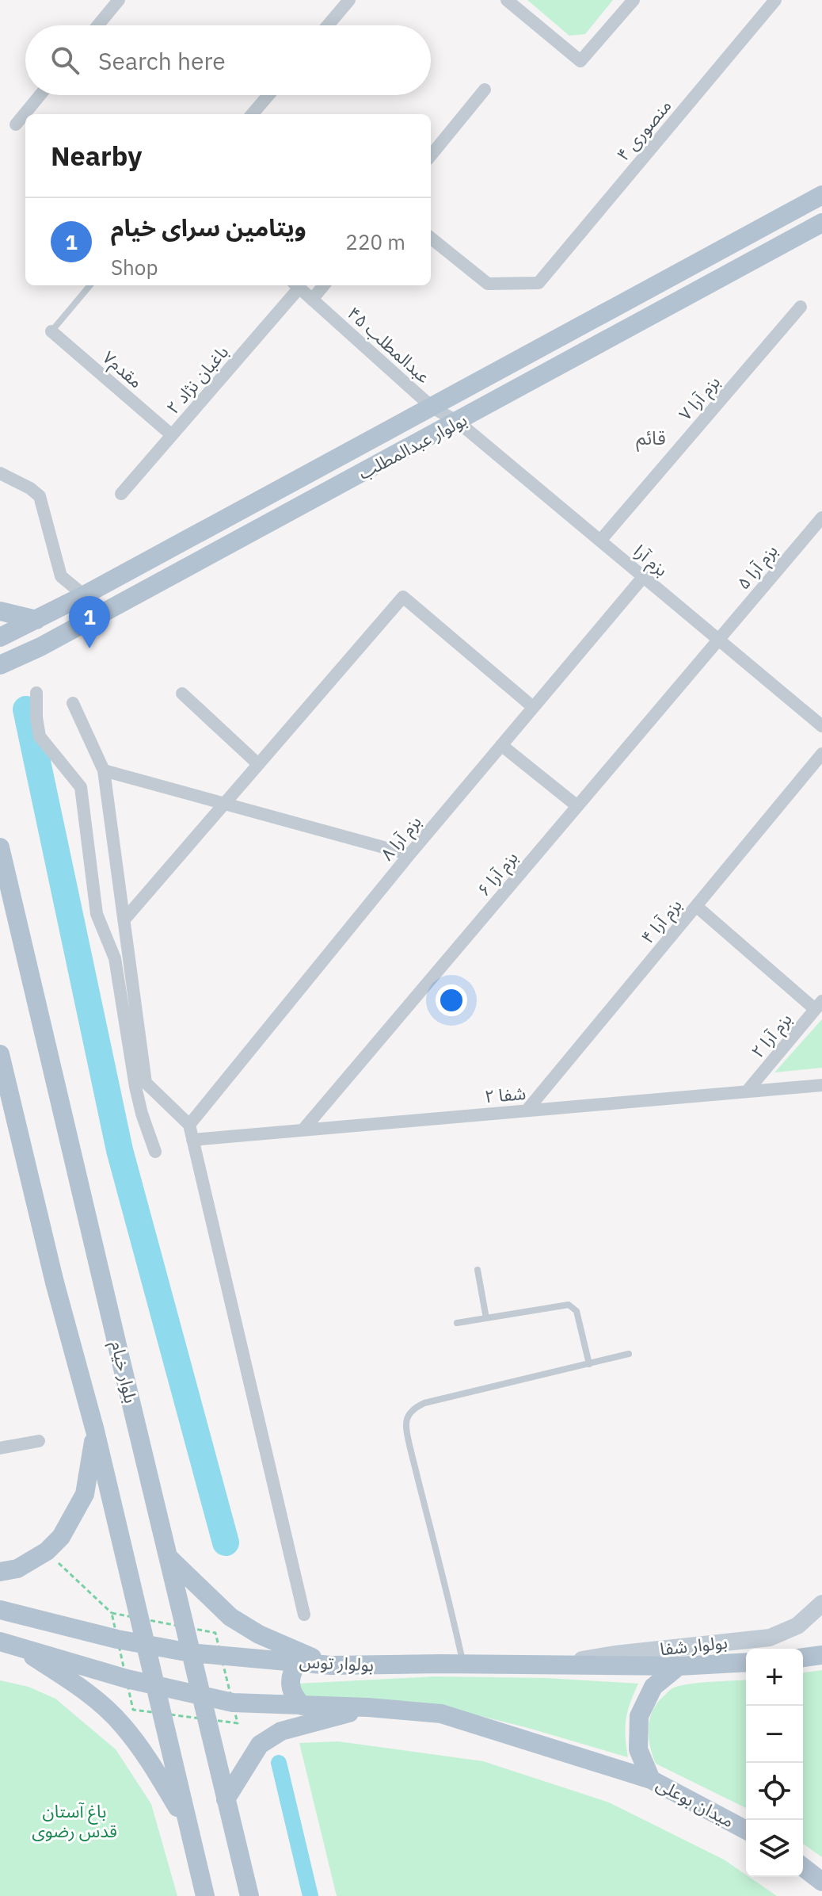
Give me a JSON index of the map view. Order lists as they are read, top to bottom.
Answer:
{
  "streets": {
    "main road": [
      "بولوار عبدالمطلب",
      "بلوار خیام",
      "بولوار توس",
      "میدان بوعلی"
    ],
    "street": [
      "منصوری ۴",
      "عبدالمطلب ۴۵",
      "مقدم۷",
      "باغبان نژاد ۲",
      "بزم آرا ۷",
      "بزم آرا",
      "بزم آرا ۵",
      "بزم آرا ۸",
      "بزم آرا ۶",
      "بزم آرا ۴",
      "بزم آرا ۲",
      "شفا ۲",
      "بولوار شفا"
    ]
  },
  "crossings": [
    ["عبدالمطلب ۴۵", "باغبان نژاد ۲"],
    ["عبدالمطلب ۴۵", "بولوار عبدالمطلب"],
    ["عبدالمطلب ۴۵", "بزم آرا"],
    ["مقدم۷", "باغبان نژاد ۲"],
    ["بزم آرا ۷", "بزم آرا"],
    ["بولوار عبدالمطلب", "بزم آرا"],
    ["بزم آرا", "بزم آرا ۵"],
    ["بزم آرا", "بزم آرا ۸"],
    ["بزم آرا", "بزم آرا ۶"],
    ["بزم آرا ۵", "بزم آرا ۶"],
    ["بزم آرا ۶", "شفا ۲"],
    ["بزم آرا ۴", "شفا ۲"],
    ["بزم آرا ۲", "شفا ۲"],
    ["بلوار خیام", "بولوار توس"],
    ["بولوار شفا", "بولوار توس"],
    ["بولوار توس", "میدان بوعلی"]
  ],
  "districts": ["قائم"],
  "parks": ["باغ آستان قدس رضوی"],
  "page": {
    "search": "Search here",
    "heading": "Nearby",
    "list": [
      {
        "mark": "1",
        "name": "ویتامین سرای خیام",
        "note": "Shop",
        "value": "220 m"
      }
    ],
    "pins": "1",
    "map_buttons": ["+", "−"]
  }
}
